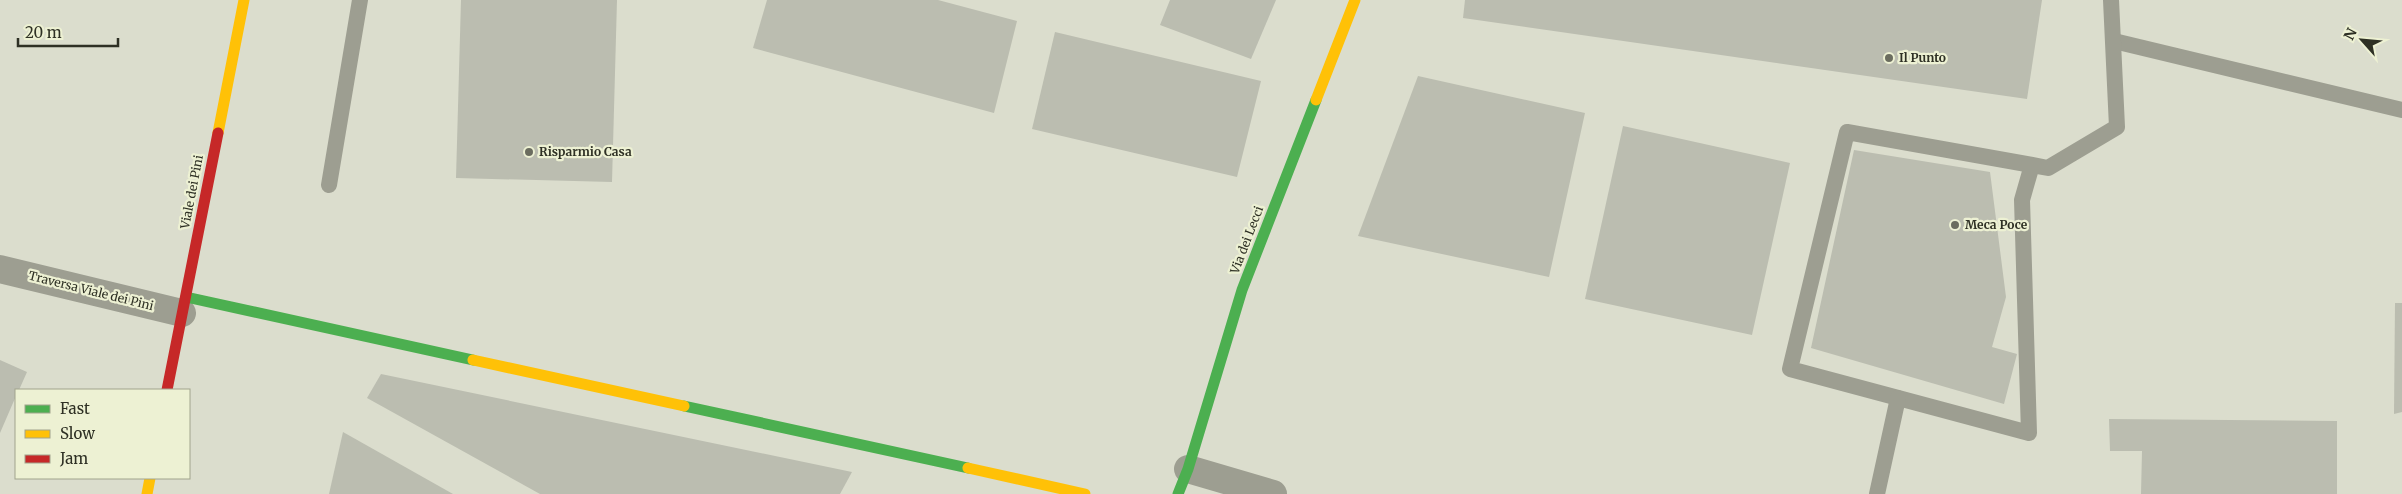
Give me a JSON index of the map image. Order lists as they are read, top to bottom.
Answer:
{
  "streets": {
    "street": ["Viale dei Pini", "Via dei Lecci", "Traversa Viale dei Pini"]
  },
  "crossings": [
    ["Viale dei Pini", "Traversa Viale dei Pini"]
  ],
  "places": ["Il Punto", "Risparmio Casa", "Meca Poce"],
  "legend": ["Fast", "Slow", "Jam"],
  "scale_bar": "20 m",
  "north": "top left"
}
